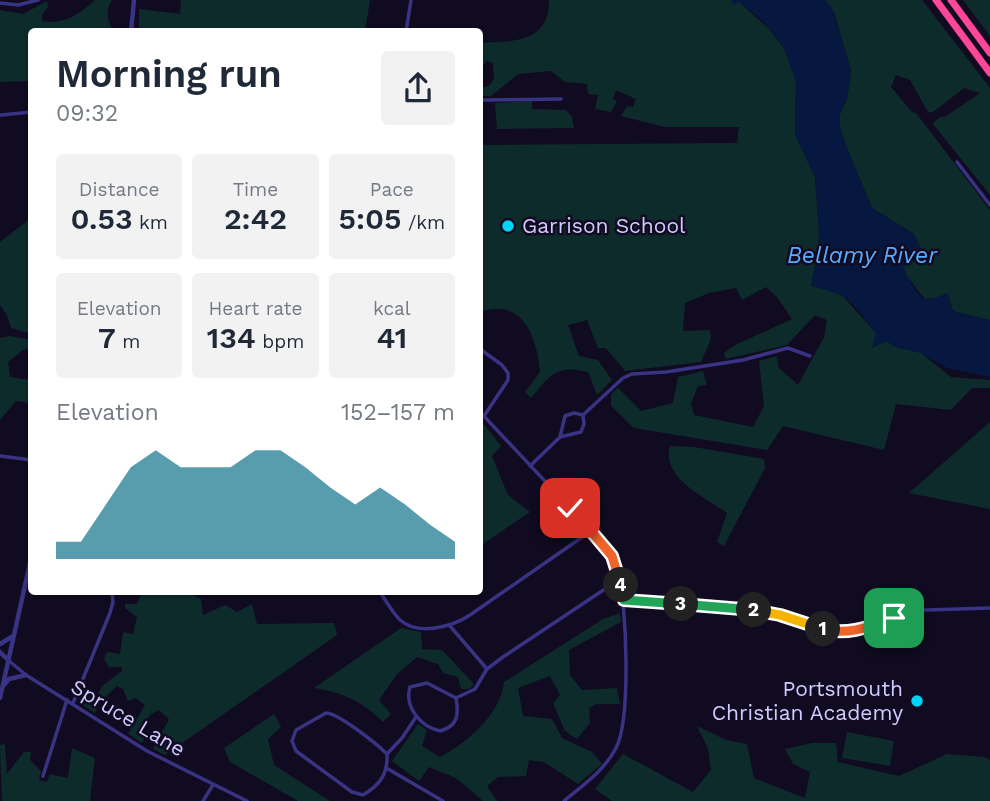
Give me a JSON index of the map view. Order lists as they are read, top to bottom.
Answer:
{
  "streets": {
    "street": ["Spruce Lane"]
  },
  "water": ["Bellamy River"],
  "places": ["Garrison School", "Portsmouth Christian Academy"],
  "page": {
    "heading": ["Morning run", "09:32"],
    "stats": [
      ["Distance", "0.53 km"],
      ["Time", "2:42"],
      ["Pace", "5:05 /km"],
      ["Elevation", "7 m"],
      ["Heart rate", "134 bpm"],
      ["kcal", "41"]
    ],
    "chart": ["Elevation", "152–157 m"],
    "pins": [
      "4",
      "3",
      "2",
      "1"
    ]
  }
}
